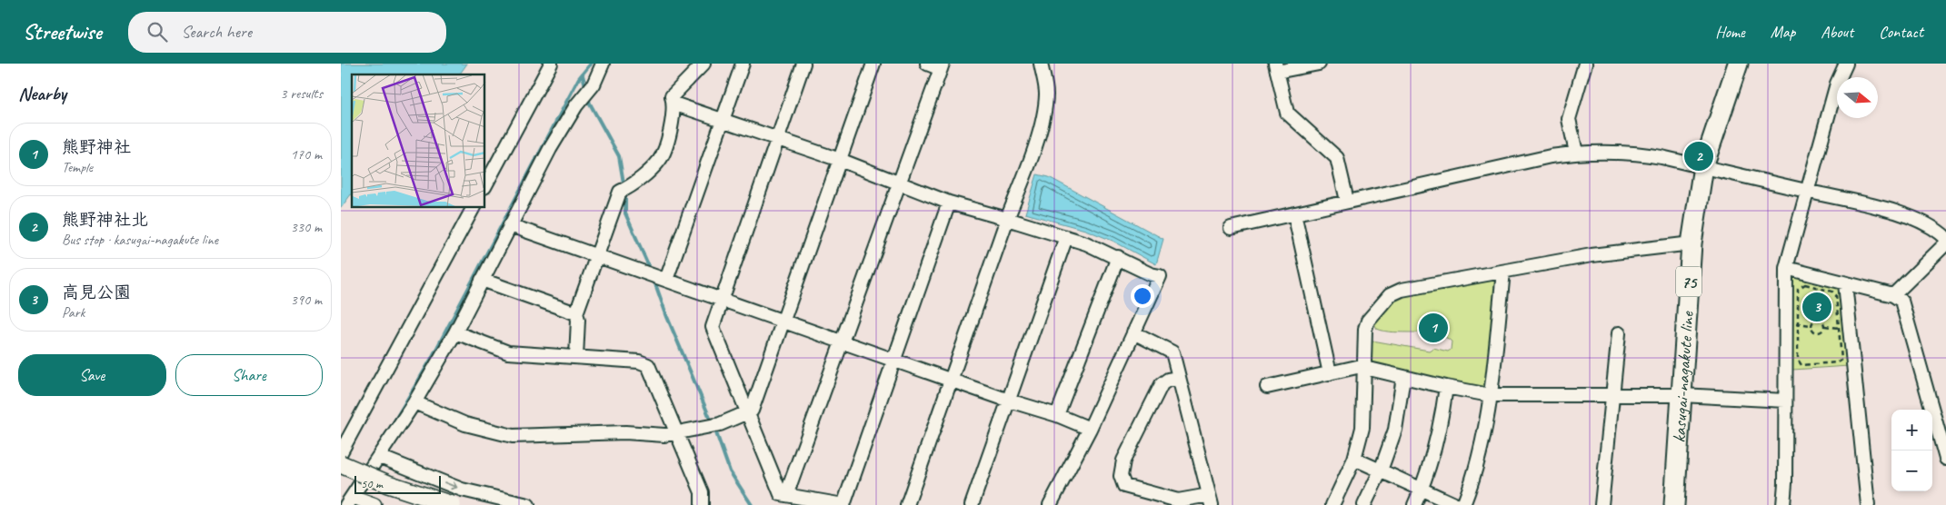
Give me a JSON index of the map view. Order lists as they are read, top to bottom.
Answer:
{
  "streets": {
    "main road": ["75", "kasugai-nagakute line"]
  },
  "scale_bar": "50 m",
  "north": "right",
  "page": {
    "header": "Streetwise",
    "search": "Search here",
    "nav": [
      "Home",
      "Map",
      "About",
      "Contact"
    ],
    "heading": ["Nearby", "3 results"],
    "list": [
      {
        "mark": "1",
        "name": "熊野神社",
        "note": "Temple",
        "value": "170 m"
      },
      {
        "mark": "2",
        "name": "熊野神社北",
        "note": "Bus stop · kasugai-nagakute line",
        "value": "330 m"
      },
      {
        "mark": "3",
        "name": "高見公園",
        "note": "Park",
        "value": "390 m"
      }
    ],
    "pins": ["2", "3", "1"],
    "buttons": ["Save", "Share"],
    "map_buttons": ["+", "−"],
    "scale": "50 m"
  }
}
